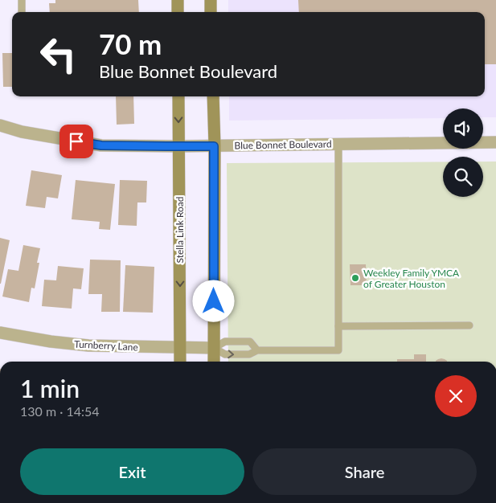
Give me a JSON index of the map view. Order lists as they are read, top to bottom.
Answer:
{
  "streets": {
    "main road": ["Stella Link Road"],
    "street": ["Blue Bonnet Boulevard", "Turnberry Lane"]
  },
  "crossings": [
    ["Blue Bonnet Boulevard", "Stella Link Road"],
    ["Stella Link Road", "Turnberry Lane"]
  ],
  "places": ["Weekley Family YMCA of Greater Houston"],
  "page": {
    "turn": ["70 m", "Blue Bonnet Boulevard"],
    "heading": ["1 min", "130 m · 14:54"],
    "buttons": ["Exit", "Share"]
  }
}
